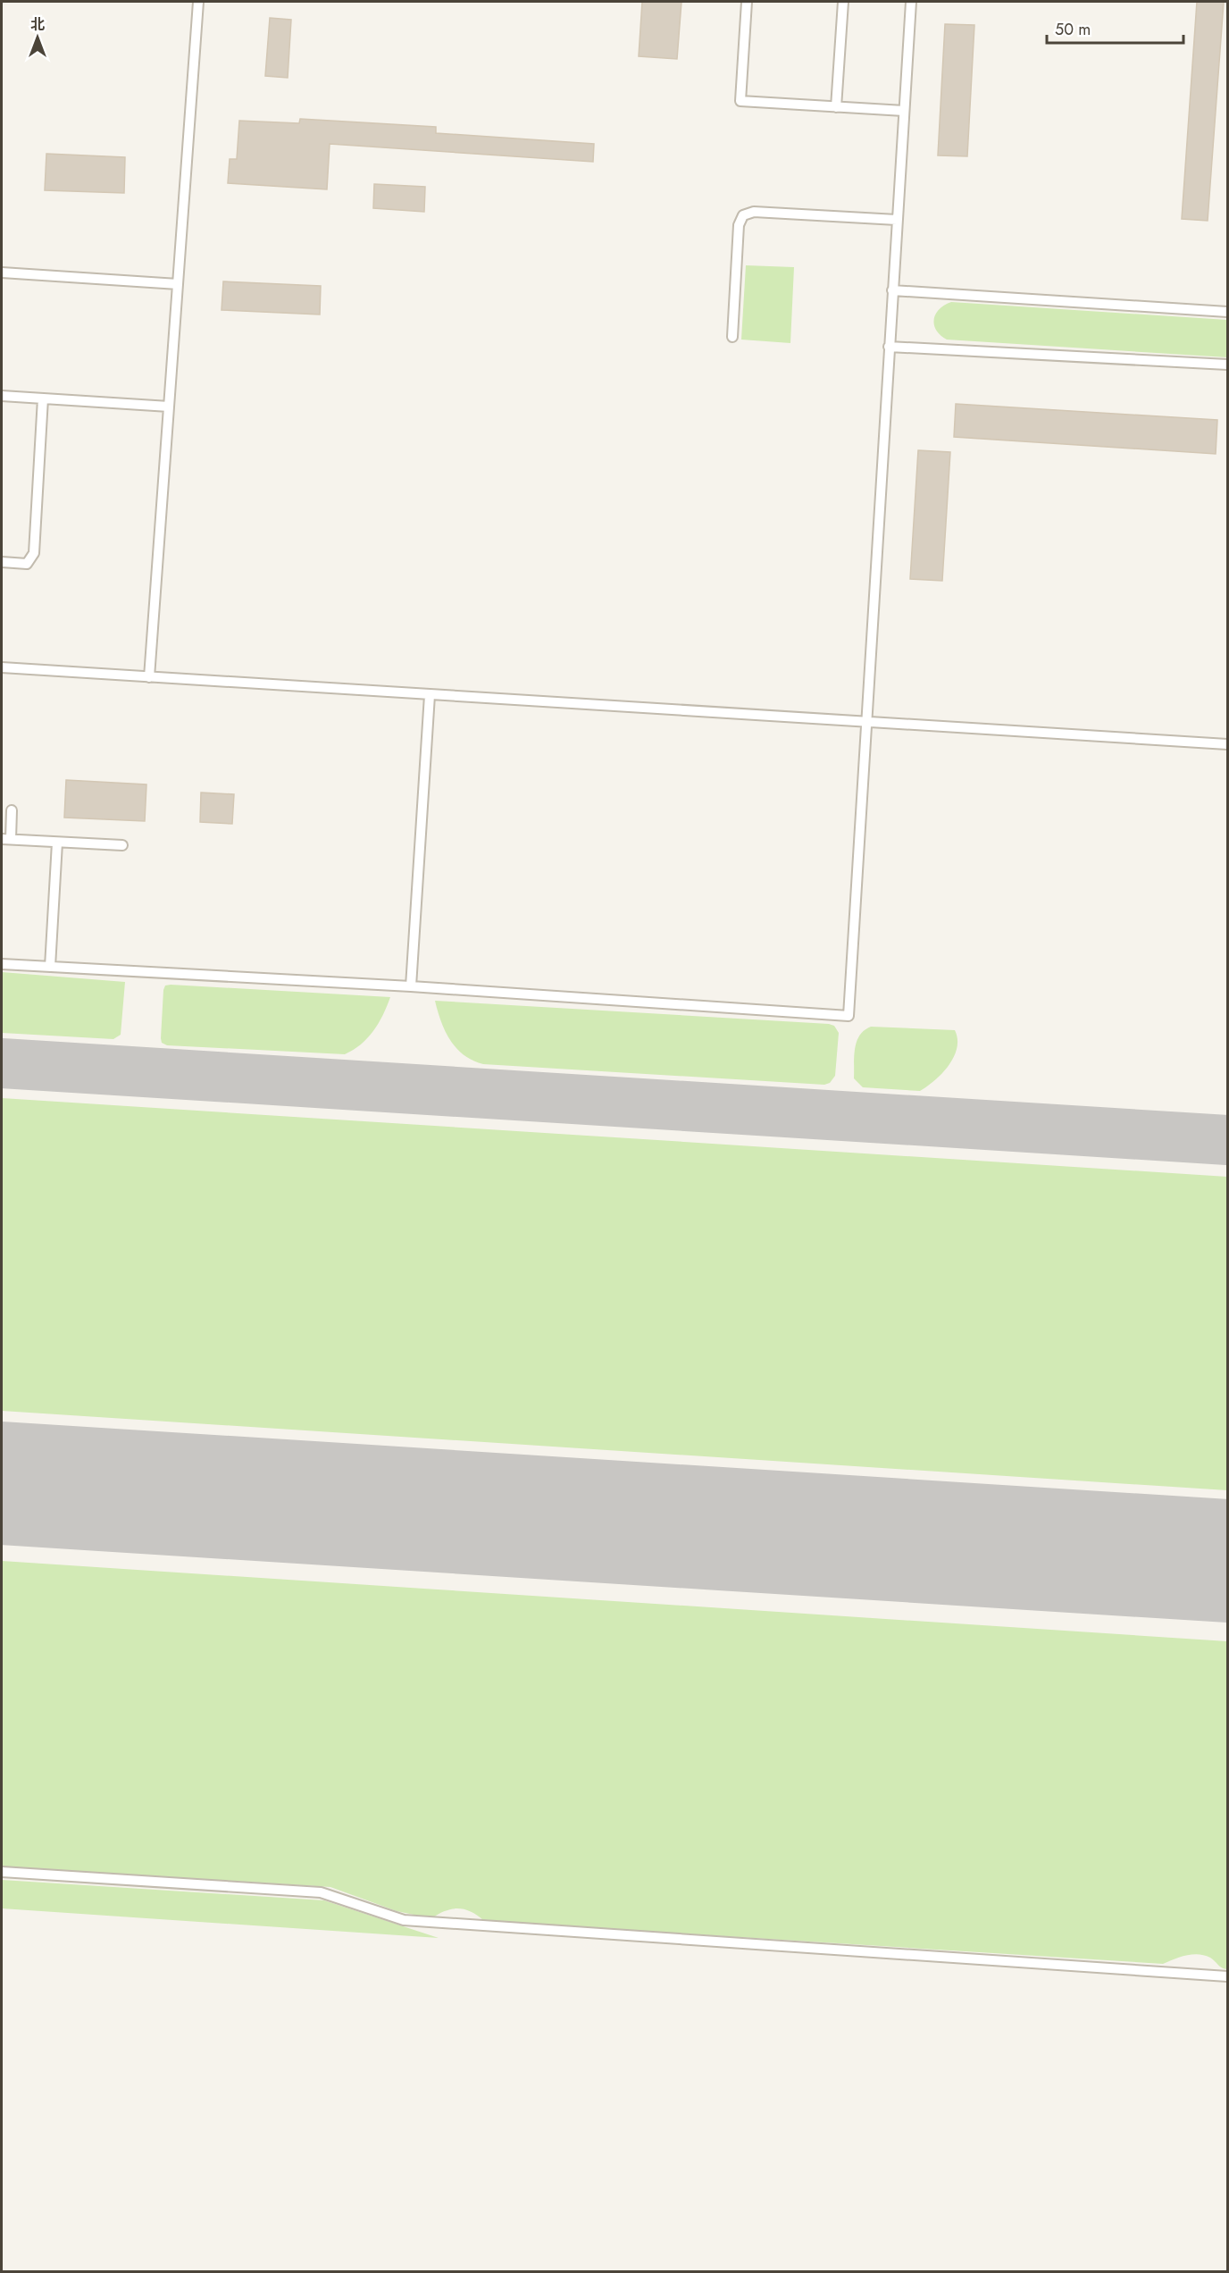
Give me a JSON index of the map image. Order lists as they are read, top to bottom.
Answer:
{
  "scale_bar": "50 m",
  "north": "top"
}
